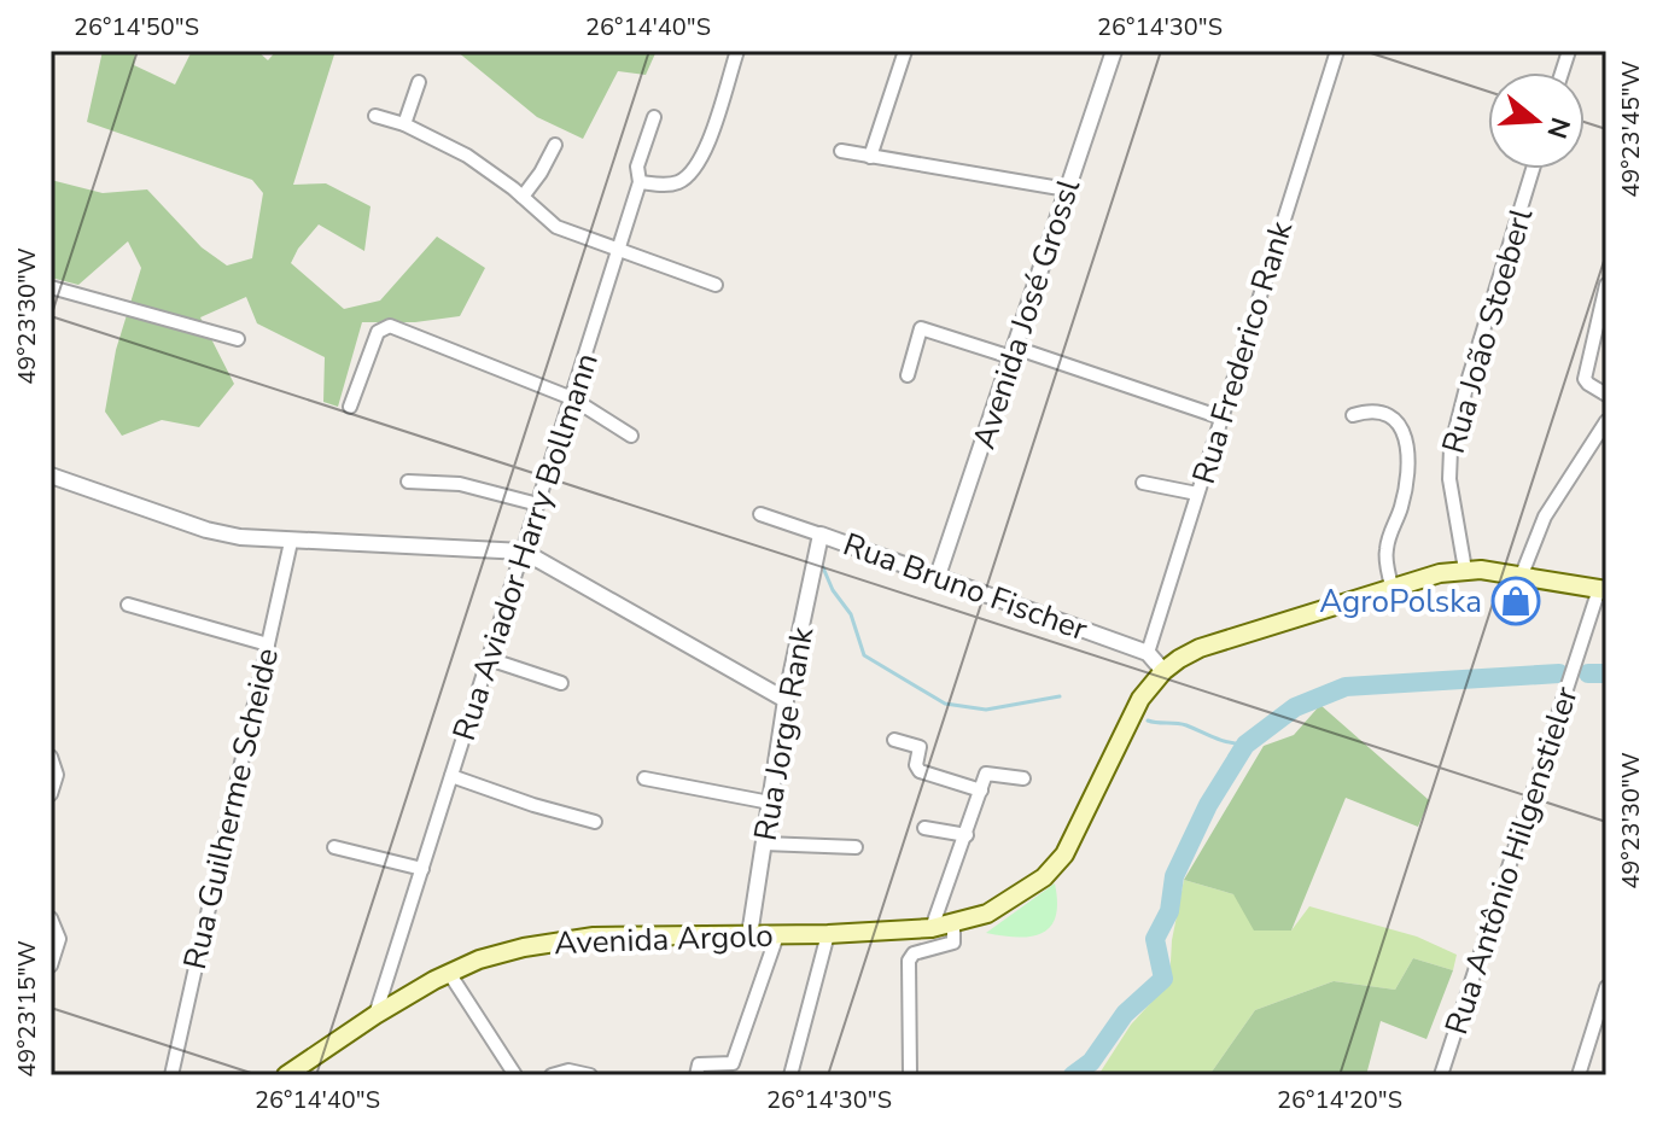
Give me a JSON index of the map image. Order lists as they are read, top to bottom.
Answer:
{
  "streets": {
    "main road": ["Avenida Argolo"],
    "street": [
      "Avenida José Grossl",
      "Rua João Stoeberl",
      "Rua Frederico Rank",
      "Rua Aviador Harry Bollmann",
      "Rua Bruno Fischer",
      "Rua Jorge Rank",
      "Rua Guilherme Scheide",
      "Rua Antônio Hilgenstieler"
    ]
  },
  "crossings": [
    ["Avenida José Grossl", "Rua Bruno Fischer"],
    ["Rua Frederico Rank", "Rua Bruno Fischer"],
    ["Rua Aviador Harry Bollmann", "Avenida Argolo"],
    ["Rua Bruno Fischer", "Rua Jorge Rank"],
    ["Rua Bruno Fischer", "Avenida Argolo"],
    ["Rua Jorge Rank", "Avenida Argolo"]
  ],
  "places": {
    "shop": ["AgroPolska"]
  },
  "north": "right",
  "coordinates": [
    "26°14'50\"S",
    "26°14'40\"S",
    "26°14'30\"S",
    "49°23'45\"W",
    "49°23'30\"W",
    "49°23'15\"W",
    "26°14'20\"S"
  ]
}
